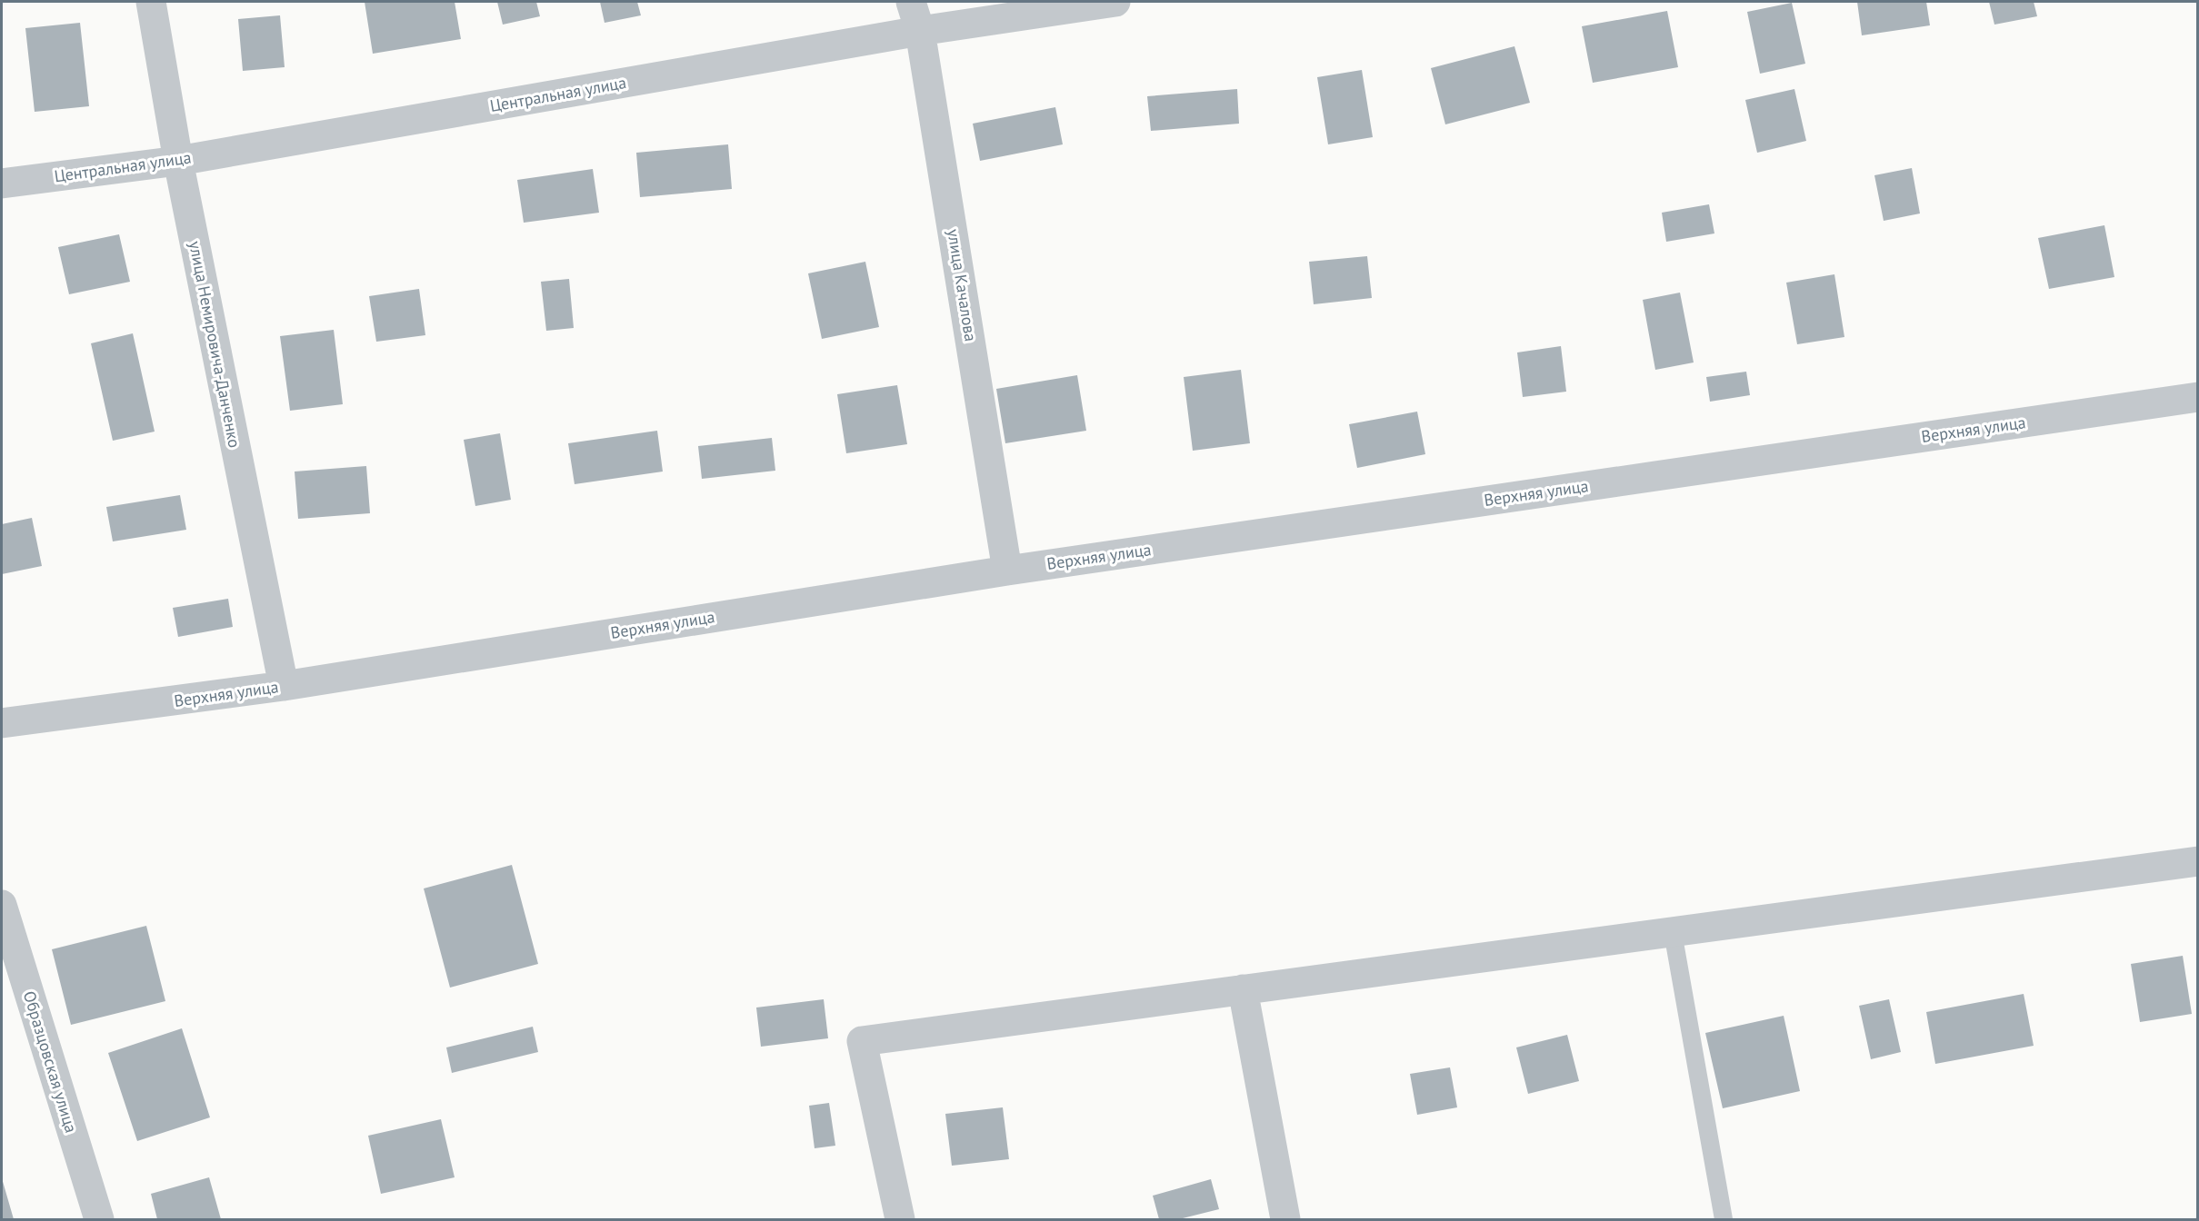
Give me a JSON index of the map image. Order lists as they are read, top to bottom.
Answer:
{
  "streets": {
    "street": [
      "Центральная улица",
      "улица Качалова",
      "улица Немировича-Данченко",
      "Верхняя улица",
      "Образцовская улица"
    ]
  },
  "crossings": [
    ["Центральная улица", "улица Качалова"],
    ["Центральная улица", "улица Немировича-Данченко"],
    ["улица Качалова", "Верхняя улица"],
    ["улица Немировича-Данченко", "Верхняя улица"]
  ]
}
